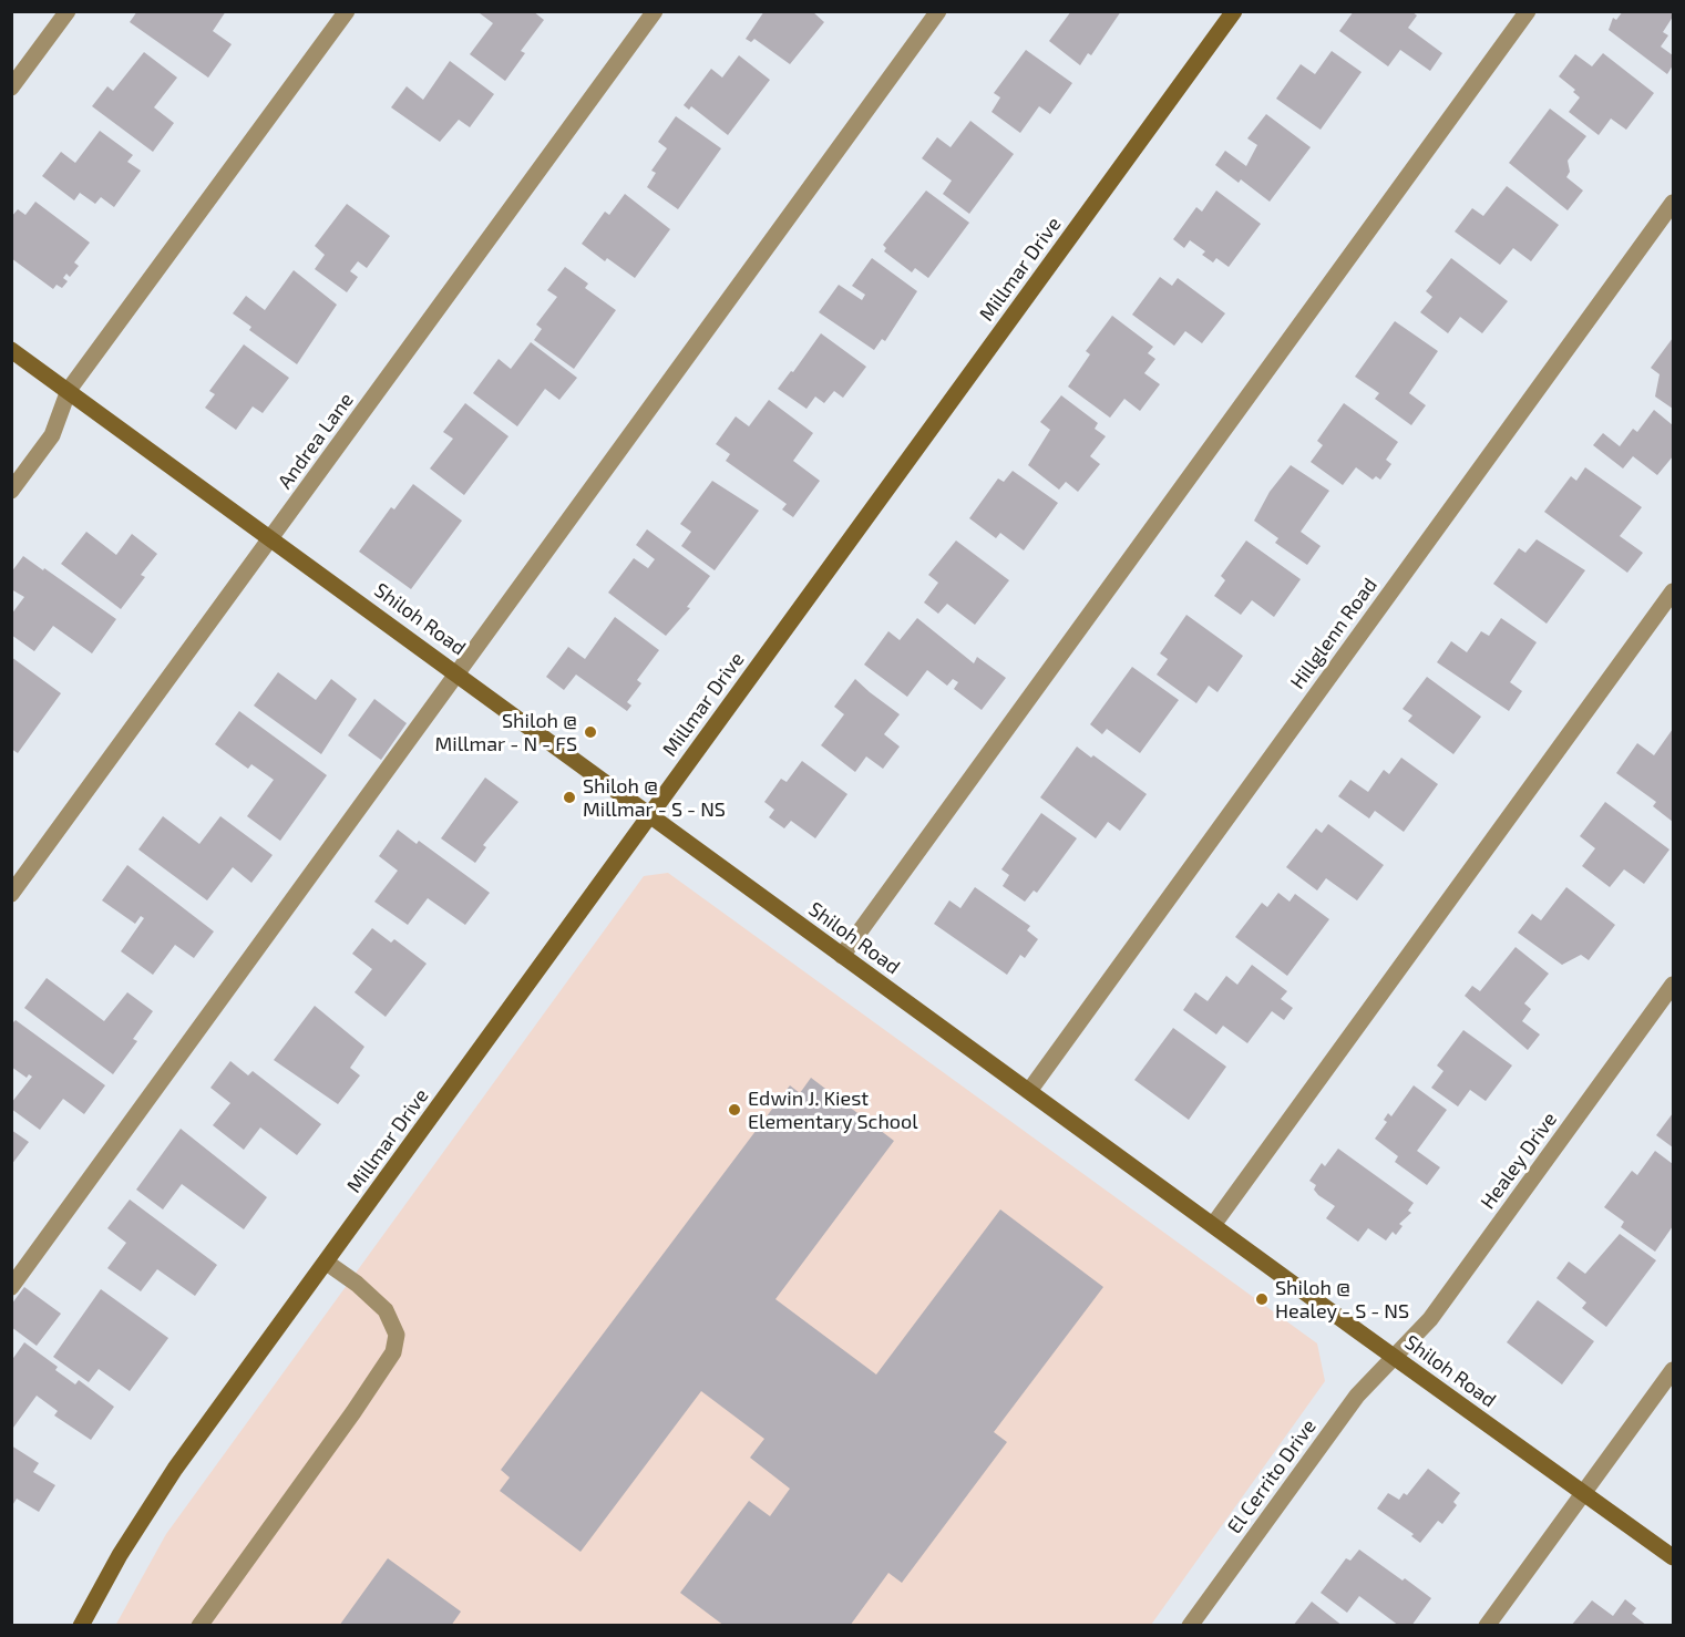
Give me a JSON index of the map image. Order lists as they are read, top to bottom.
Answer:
{
  "streets": {
    "street": [
      "Millmar Drive",
      "Andrea Lane",
      "Shiloh Road",
      "Hillglenn Road",
      "Healey Drive",
      "El Cerrito Drive"
    ]
  },
  "crossings": [
    ["Millmar Drive", "Shiloh Road"],
    ["Andrea Lane", "Shiloh Road"],
    ["Shiloh Road", "Hillglenn Road"],
    ["Shiloh Road", "Healey Drive"],
    ["Shiloh Road", "El Cerrito Drive"],
    ["Healey Drive", "El Cerrito Drive"]
  ],
  "places": [
    "Shiloh @ Millmar - N - FS",
    "Shiloh @ Millmar - S - NS",
    "Edwin J. Kiest Elementary School",
    "Shiloh @ Healey - S - NS"
  ]
}
